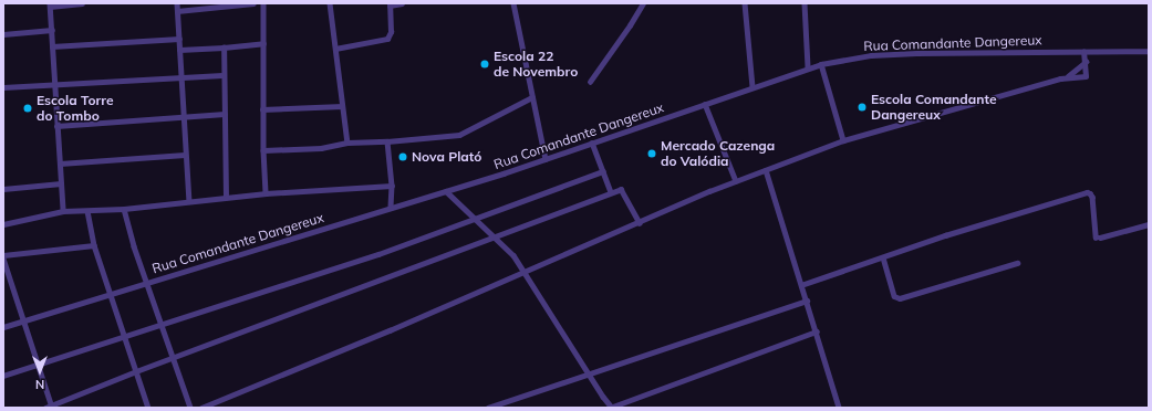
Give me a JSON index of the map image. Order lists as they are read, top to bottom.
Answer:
{
  "streets": {
    "street": ["Rua Comandante Dangereux"]
  },
  "places": [
    "Escola 22 de Novembro",
    "Escola Comandante Dangereux",
    "Escola Torre do Tombo",
    "Mercado Cazenga do Valódia",
    "Nova Plató"
  ],
  "north": "bottom"
}
